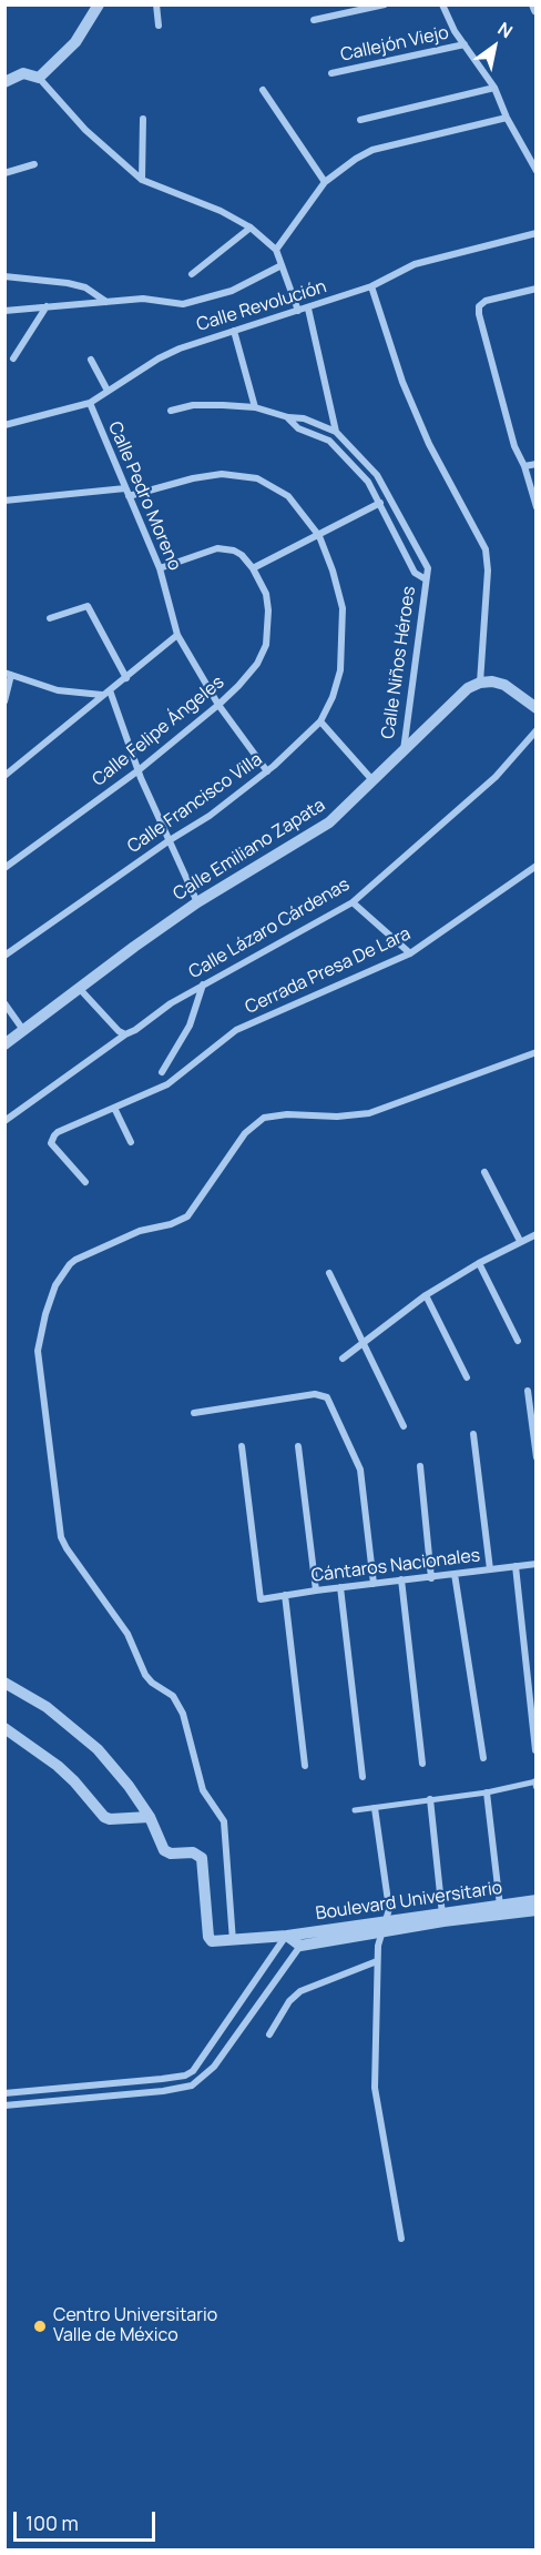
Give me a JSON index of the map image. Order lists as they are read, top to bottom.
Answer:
{
  "streets": {
    "street": [
      "Callejón Viejo",
      "Calle Revolución",
      "Calle Pedro Moreno",
      "Calle Niños Héroes",
      "Calle Felipe Ángeles",
      "Calle Francisco Villa",
      "Calle Emiliano Zapata",
      "Calle Lázaro Cárdenas",
      "Cerrada Presa De Lara",
      "Cántaros Nacionales",
      "Boulevard Universitario"
    ]
  },
  "crossings": [
    ["Calle Revolución", "Calle Pedro Moreno"],
    ["Calle Pedro Moreno", "Calle Felipe Ángeles"],
    ["Calle Pedro Moreno", "Calle Francisco Villa"],
    ["Calle Niños Héroes", "Calle Emiliano Zapata"]
  ],
  "places": ["Centro Universitario Valle de México"],
  "scale_bar": "100 m",
  "north": "top right"
}
